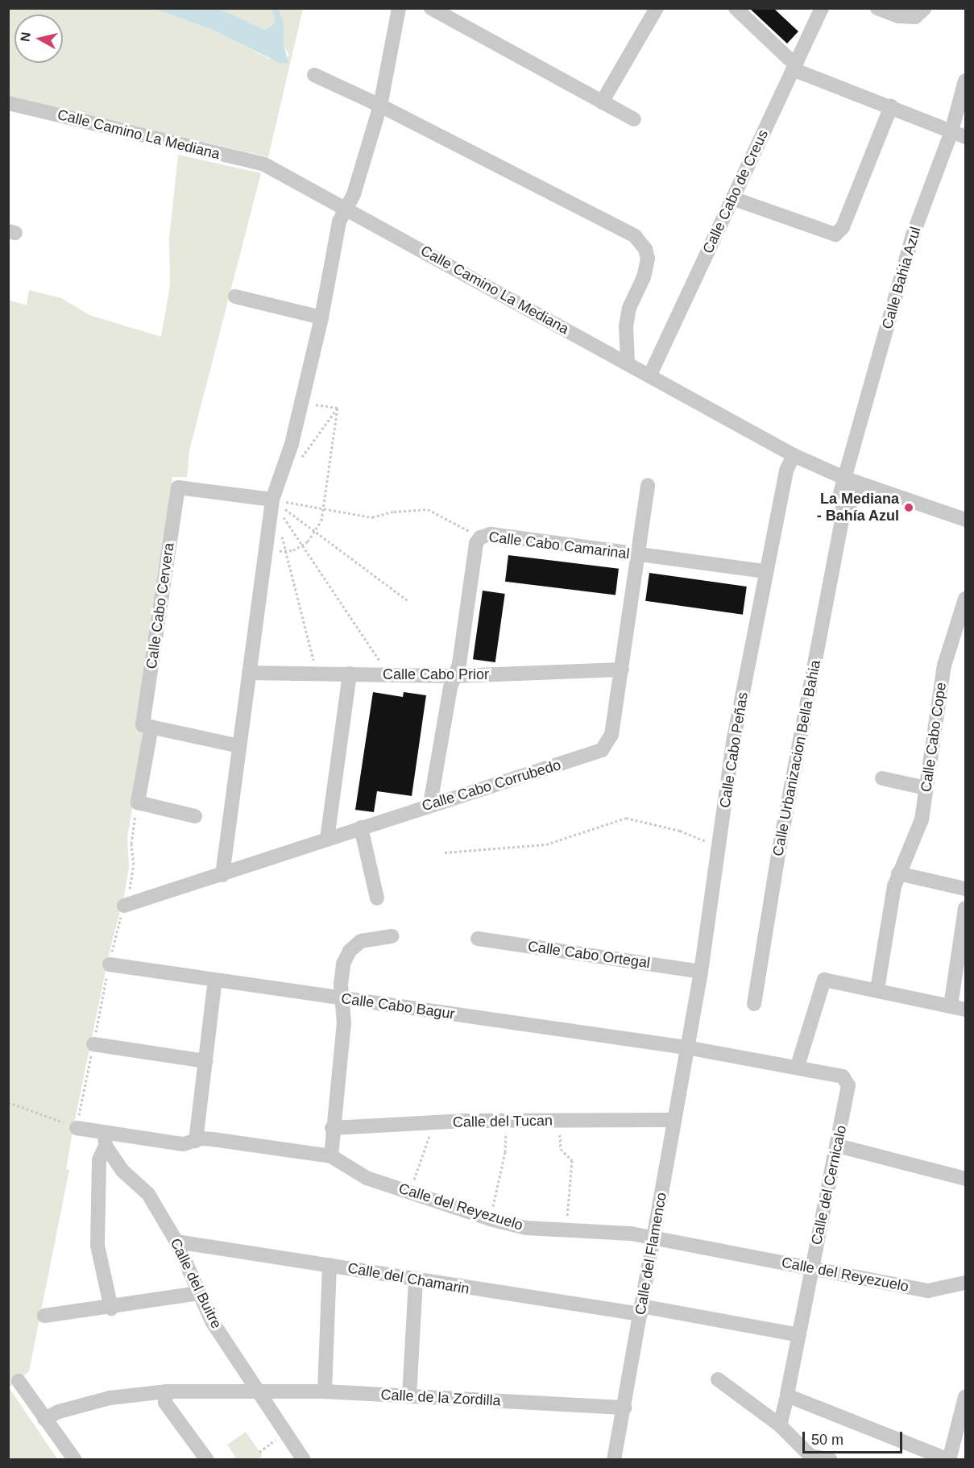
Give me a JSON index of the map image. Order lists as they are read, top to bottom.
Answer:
{
  "streets": {
    "street": [
      "Calle Camino La Mediana",
      "Calle Cabo de Creus",
      "Calle Bahia Azul",
      "Calle Cabo Camarinal",
      "Calle Cabo Cervera",
      "Calle Cabo Prior",
      "Calle Cabo Cope",
      "Calle Cabo Peñas",
      "Calle Urbanizacion Bella Bahia",
      "Calle Cabo Corrubedo",
      "Calle Cabo Ortegal",
      "Calle Cabo Bagur",
      "Calle del Tucan",
      "Calle del Cernicalo",
      "Calle del Reyezuelo",
      "Calle del Flamenco",
      "Calle del Chamarin",
      "Calle del Buitre",
      "Calle de la Zordilla"
    ]
  },
  "crossings": [
    ["Calle Camino La Mediana", "Calle Cabo de Creus"],
    ["Calle Camino La Mediana", "Calle Bahia Azul"],
    ["Calle Camino La Mediana", "Calle Cabo Peñas"],
    ["Calle Camino La Mediana", "Calle Urbanizacion Bella Bahia"],
    ["Calle Bahia Azul", "Calle Urbanizacion Bella Bahia"],
    ["Calle Cabo Camarinal", "Calle Cabo Prior"],
    ["Calle Cabo Camarinal", "Calle Cabo Peñas"],
    ["Calle Cabo Camarinal", "Calle Cabo Corrubedo"],
    ["Calle Cabo Prior", "Calle Cabo Corrubedo"],
    ["Calle Cabo Peñas", "Calle Cabo Ortegal"],
    ["Calle Cabo Peñas", "Calle Cabo Bagur"],
    ["Calle Cabo Peñas", "Calle del Cernicalo"],
    ["Calle Cabo Peñas", "Calle del Flamenco"],
    ["Calle Cabo Bagur", "Calle del Cernicalo"],
    ["Calle Cabo Bagur", "Calle del Flamenco"],
    ["Calle del Tucan", "Calle del Flamenco"],
    ["Calle del Cernicalo", "Calle del Reyezuelo"],
    ["Calle del Cernicalo", "Calle del Flamenco"],
    ["Calle del Cernicalo", "Calle del Chamarin"],
    ["Calle del Reyezuelo", "Calle del Flamenco"],
    ["Calle del Reyezuelo", "Calle del Buitre"],
    ["Calle del Flamenco", "Calle del Chamarin"],
    ["Calle del Flamenco", "Calle de la Zordilla"],
    ["Calle del Chamarin", "Calle del Buitre"],
    ["Calle del Buitre", "Calle de la Zordilla"]
  ],
  "places": ["La Mediana - Bahía Azul"],
  "scale_bar": "50 m",
  "north": "left"
}
